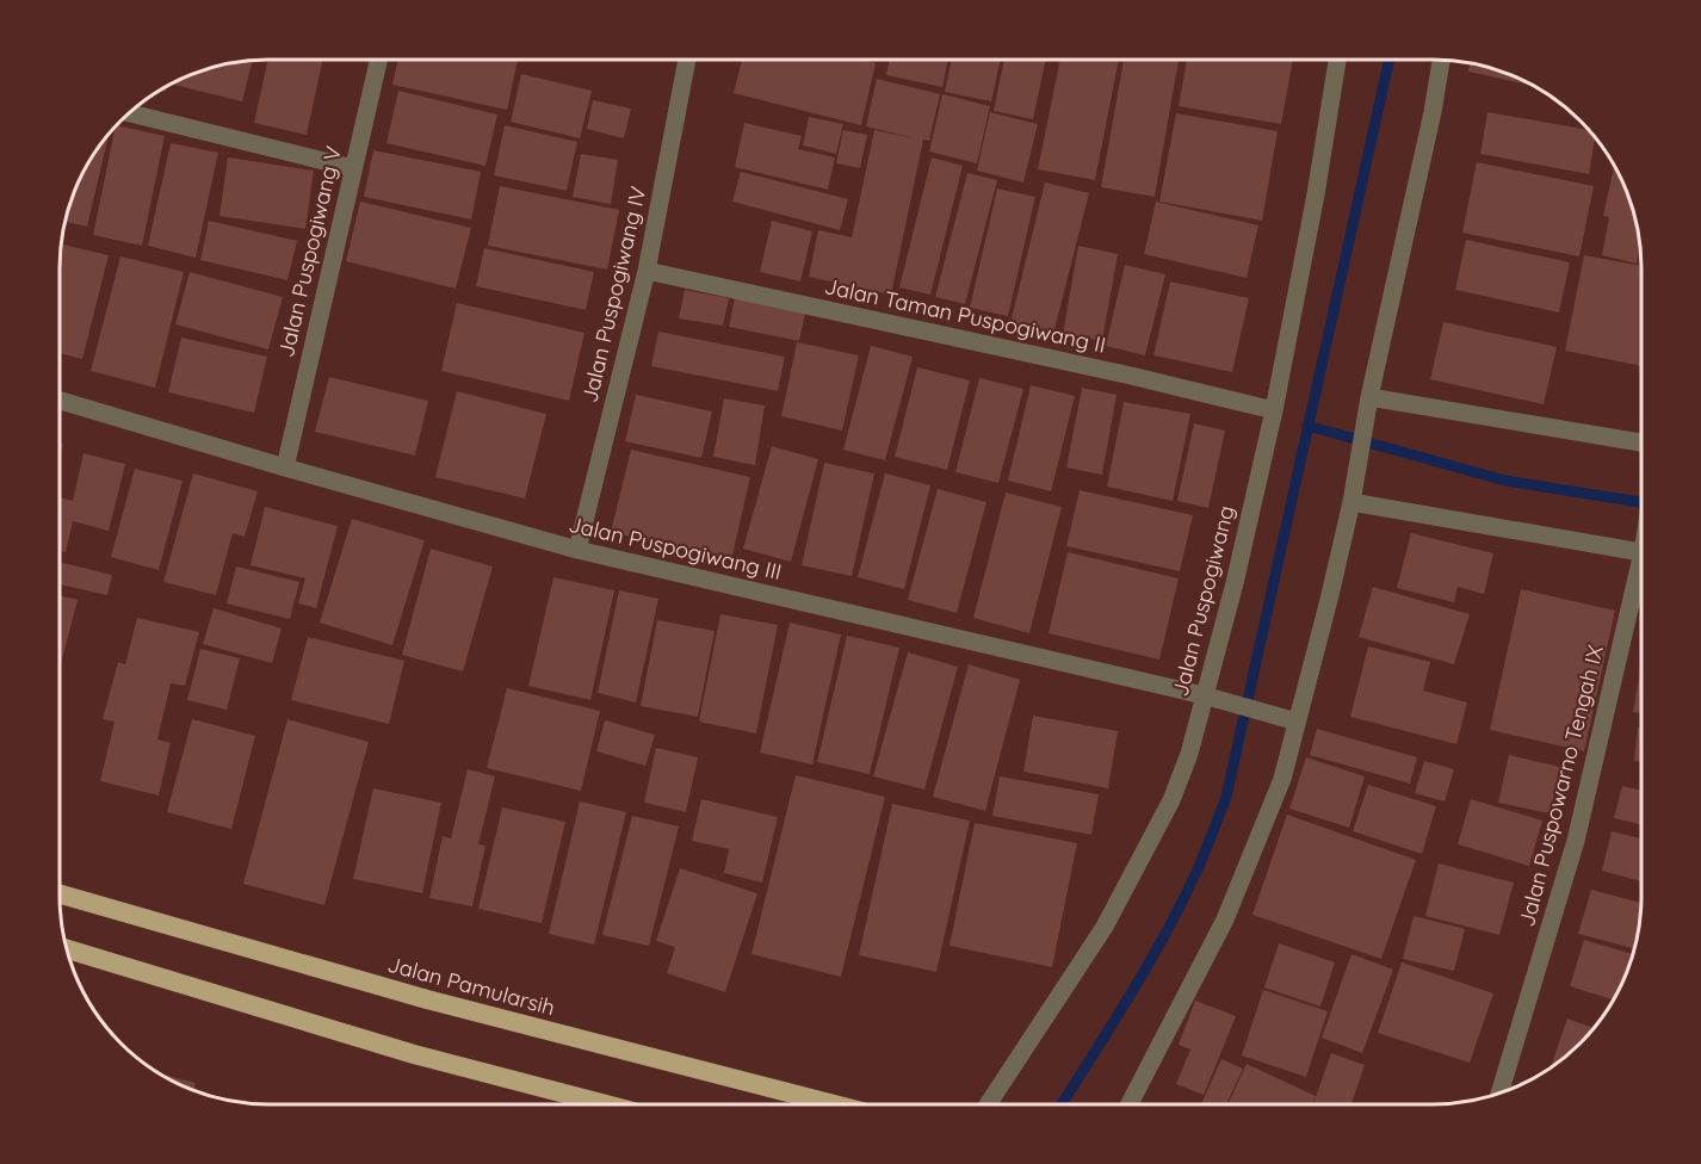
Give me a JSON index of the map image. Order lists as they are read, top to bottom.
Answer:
{
  "streets": {
    "highway": ["Jalan Pamularsih"],
    "street": [
      "Jalan Puspogiwang V",
      "Jalan Puspogiwang IV",
      "Jalan Taman Puspogiwang II",
      "Jalan Puspogiwang III",
      "Jalan Puspogiwang",
      "Jalan Puspowarno Tengah IX"
    ]
  },
  "crossings": [
    ["Jalan Puspogiwang V", "Jalan Puspogiwang III"],
    ["Jalan Puspogiwang IV", "Jalan Taman Puspogiwang II"],
    ["Jalan Puspogiwang IV", "Jalan Puspogiwang III"],
    ["Jalan Taman Puspogiwang II", "Jalan Puspogiwang"],
    ["Jalan Puspogiwang III", "Jalan Puspogiwang"]
  ]
}
